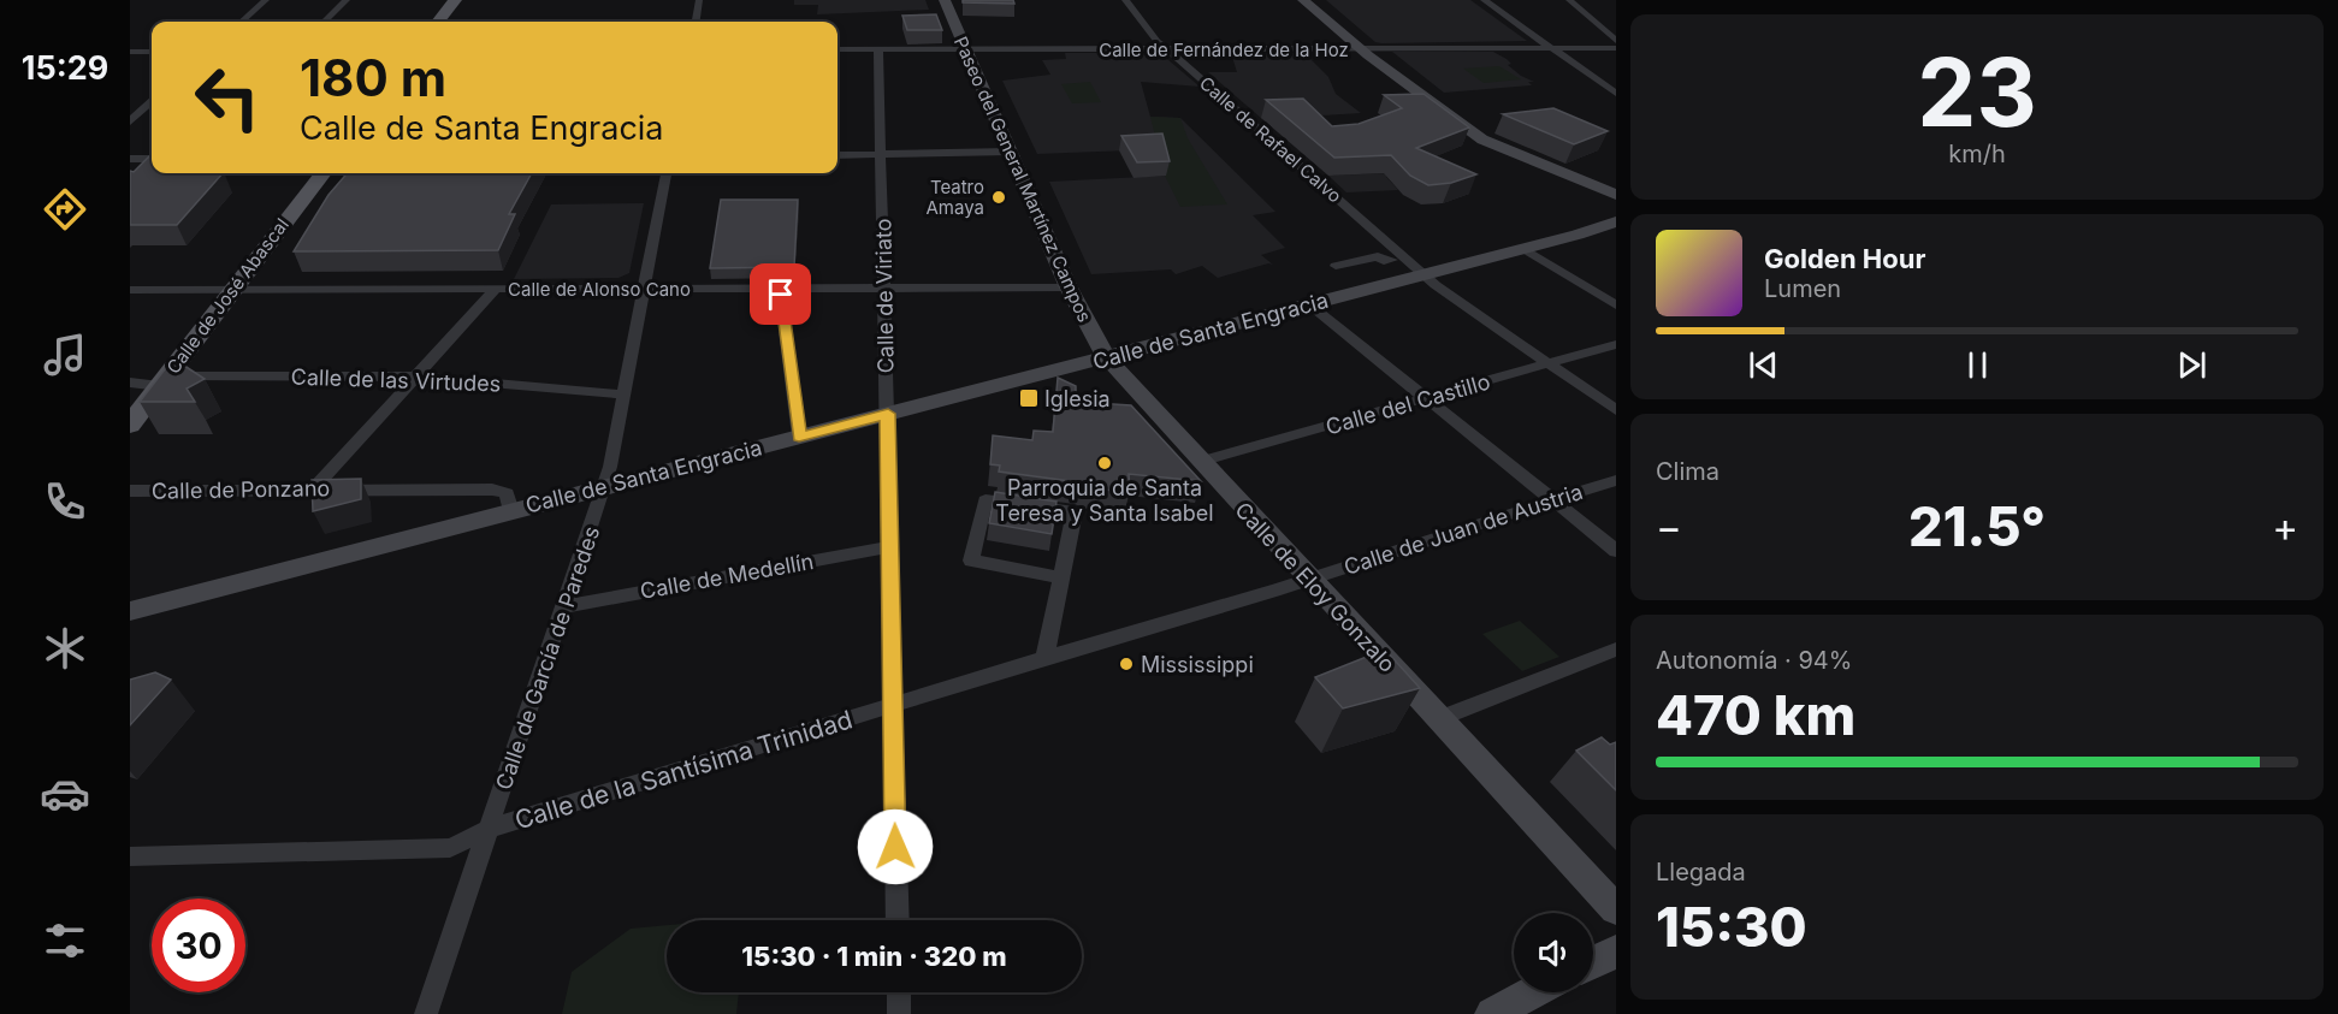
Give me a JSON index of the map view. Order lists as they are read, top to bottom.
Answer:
{
  "streets": {
    "main road": [
      "Paseo del General Martínez Campos",
      "Calle de José Abascal",
      "Calle de Santa Engracia",
      "Calle de Eloy Gonzalo"
    ],
    "street": [
      "Calle de Fernández de la Hoz",
      "Calle de Rafael Calvo",
      "Calle de Alonso Cano",
      "Calle de Viriato",
      "Calle de las Virtudes",
      "Calle del Castillo",
      "Calle de Ponzano",
      "Calle de Juan de Austria",
      "Calle de Medellín",
      "Calle de García de Paredes",
      "Calle de la Santísima Trinidad"
    ]
  },
  "crossings": [
    ["Calle de Fernández de la Hoz", "Calle de Rafael Calvo"],
    ["Calle de Fernández de la Hoz", "Paseo del General Martínez Campos"],
    ["Calle de Fernández de la Hoz", "Calle de Viriato"],
    ["Calle de Rafael Calvo", "Calle de Santa Engracia"],
    ["Calle de Rafael Calvo", "Calle del Castillo"],
    ["Paseo del General Martínez Campos", "Calle de Alonso Cano"],
    ["Paseo del General Martínez Campos", "Calle de Santa Engracia"],
    ["Paseo del General Martínez Campos", "Calle de Eloy Gonzalo"],
    ["Calle de Alonso Cano", "Calle de José Abascal"],
    ["Calle de Alonso Cano", "Calle de Viriato"],
    ["Calle de Alonso Cano", "Calle de García de Paredes"],
    ["Calle de José Abascal", "Calle de las Virtudes"],
    ["Calle de Viriato", "Calle de Santa Engracia"],
    ["Calle de Viriato", "Calle de Medellín"],
    ["Calle de Viriato", "Calle de la Santísima Trinidad"],
    ["Calle de Santa Engracia", "Calle de Ponzano"],
    ["Calle de Santa Engracia", "Calle de Eloy Gonzalo"],
    ["Calle de Santa Engracia", "Calle de García de Paredes"],
    ["Calle de las Virtudes", "Calle de García de Paredes"],
    ["Calle del Castillo", "Calle de Eloy Gonzalo"],
    ["Calle de Juan de Austria", "Calle de Eloy Gonzalo"],
    ["Calle de Juan de Austria", "Calle de la Santísima Trinidad"],
    ["Calle de Medellín", "Calle de García de Paredes"],
    ["Calle de Eloy Gonzalo", "Calle de la Santísima Trinidad"],
    ["Calle de García de Paredes", "Calle de la Santísima Trinidad"]
  ],
  "places": {
    "other": ["Teatro Amaya", "Parroquia de Santa Teresa y Santa Isabel", "Mississippi"],
    "transit": ["Iglesia"]
  },
  "page": {
    "tabs": "15:29",
    "tile": [
      ["23", "km/h"],
      "Clima",
      ["Autonomía · 94%", "470 km"],
      ["Llegada", "15:30"]
    ],
    "turn": ["180 m", "Calle de Santa Engracia"],
    "song": ["Golden Hour", "Lumen"],
    "heat": ["−", "21.5°", "+"],
    "limit": "30",
    "trip": "15:30 · 1 min · 320 m"
  }
}
